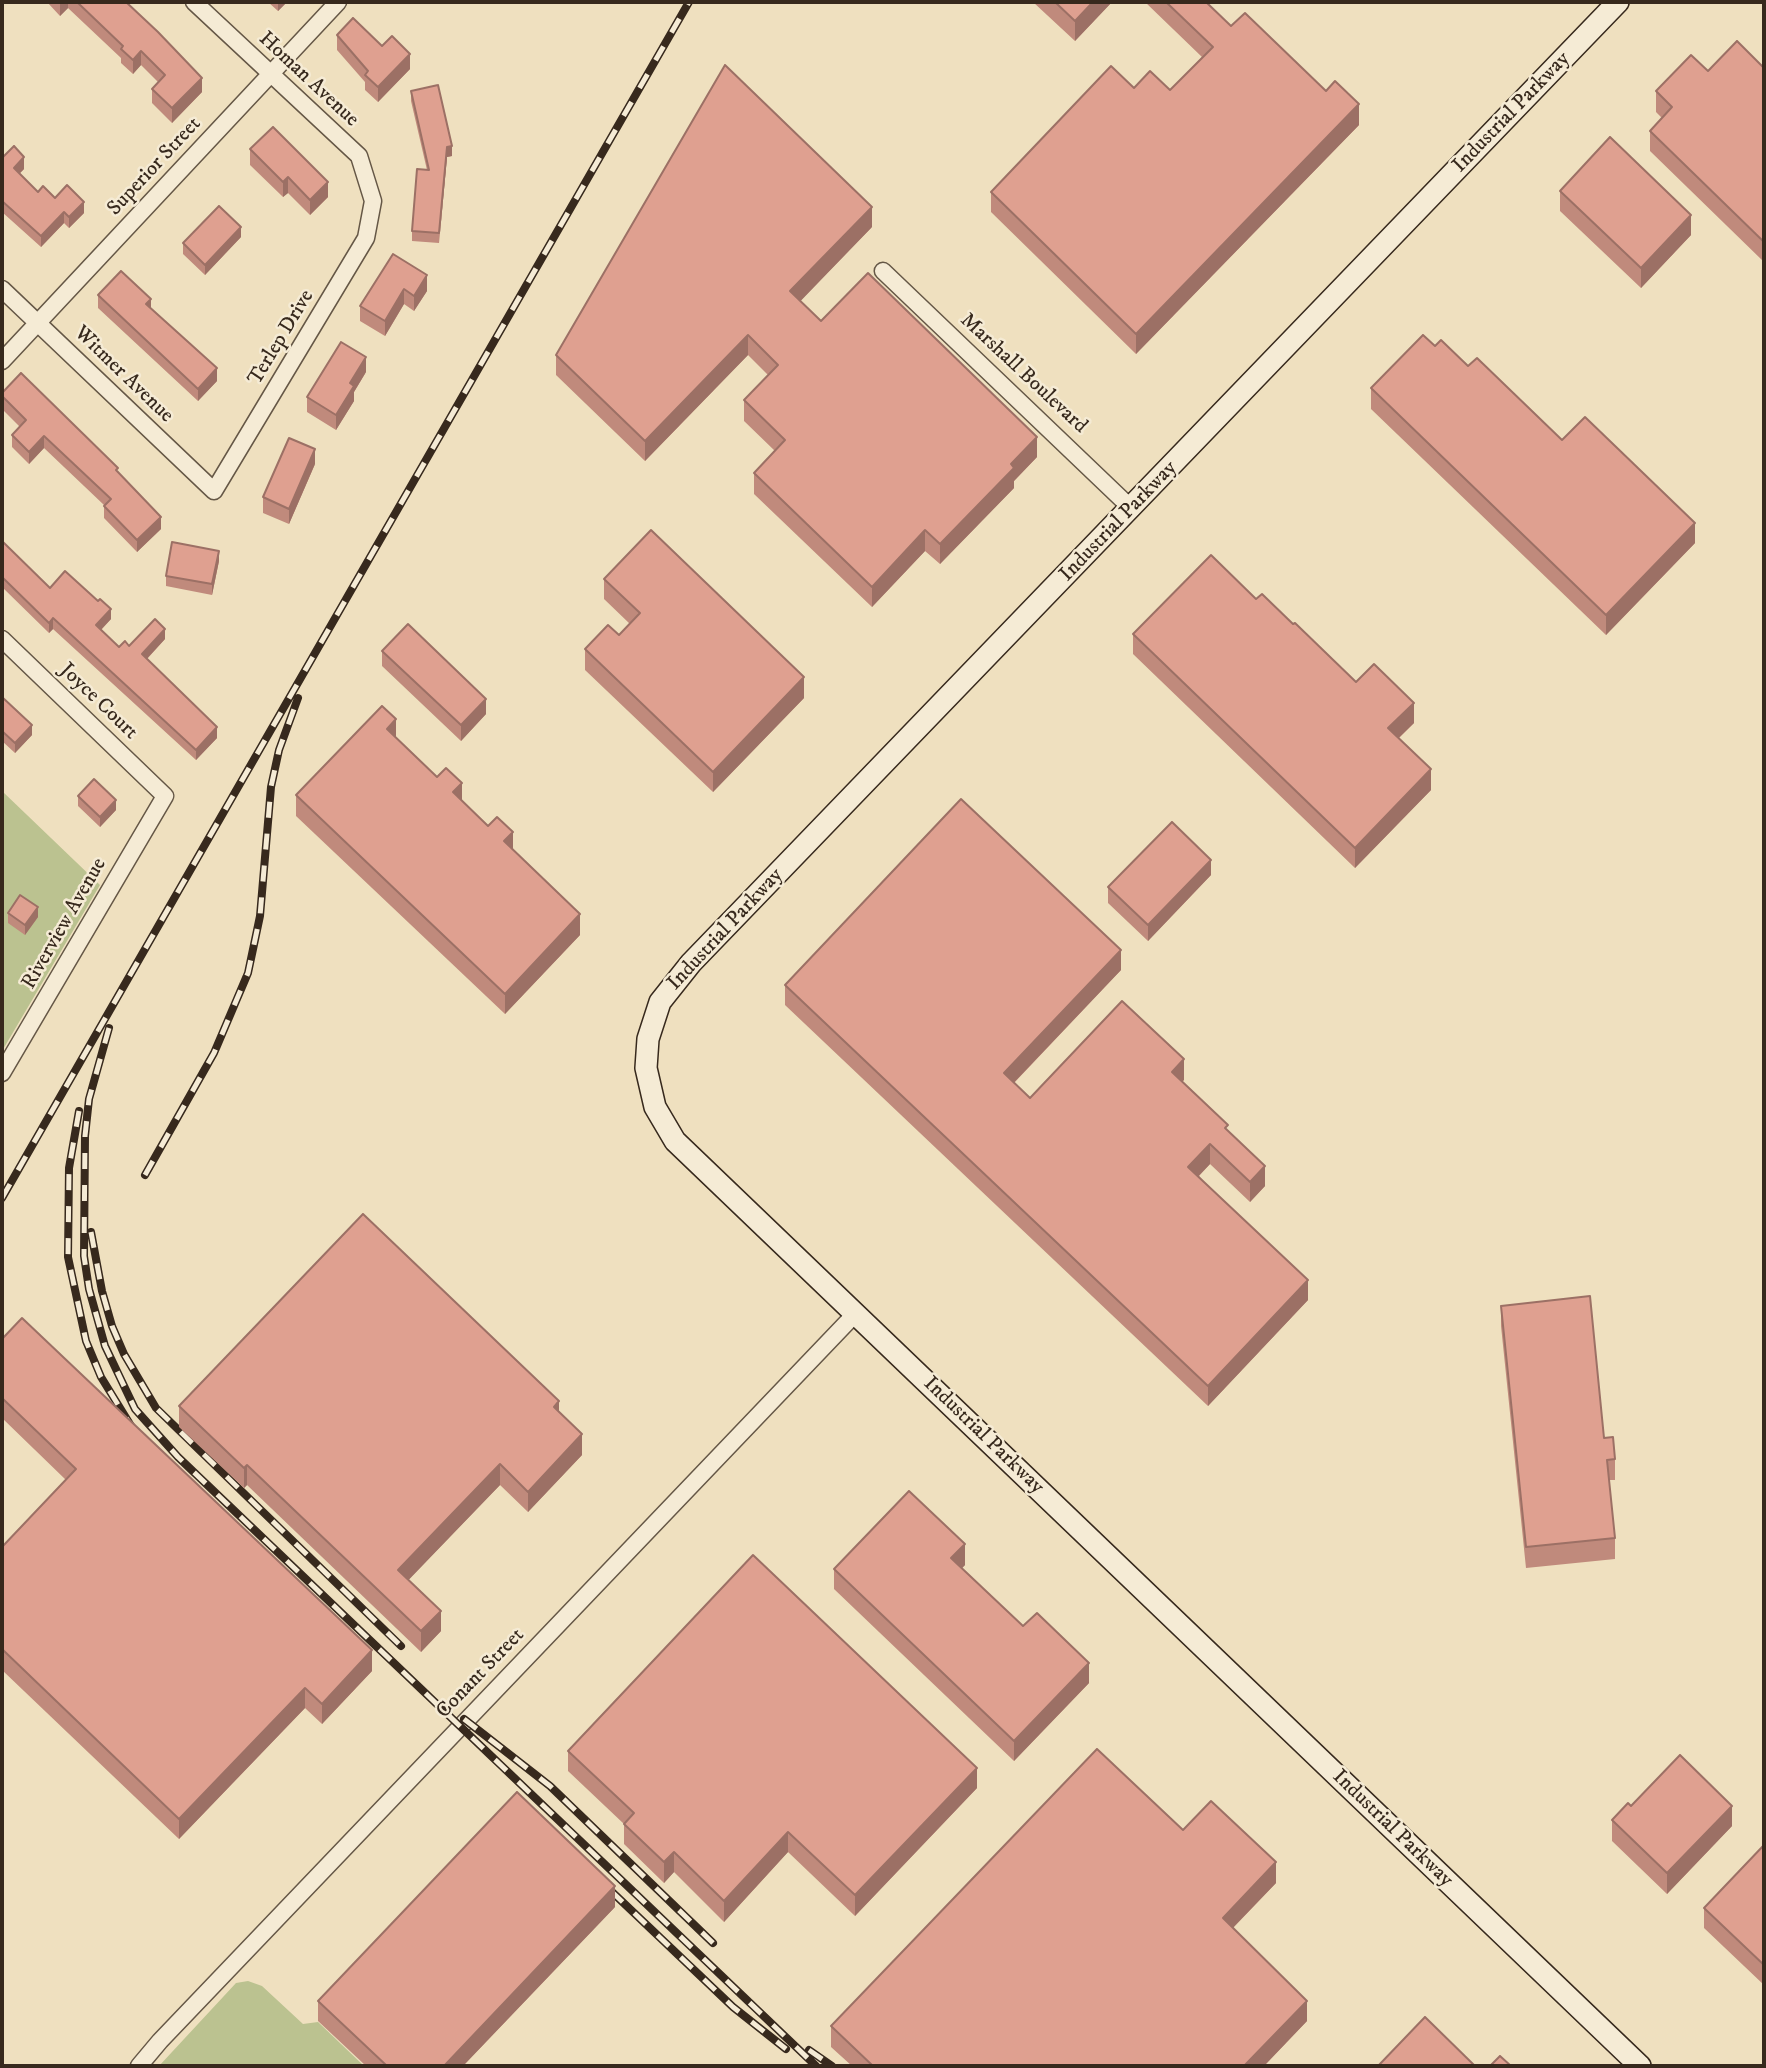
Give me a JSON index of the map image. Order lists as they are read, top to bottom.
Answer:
{
  "streets": {
    "street": [
      "Homan Avenue",
      "Industrial Parkway",
      "Superior Street",
      "Terlep Drive",
      "Marshall Boulevard",
      "Witmer Avenue",
      "Joyce Court",
      "Riverview Avenue",
      "Conant Street"
    ]
  },
  "crossings": [
    ["Homan Avenue", "Superior Street"],
    ["Homan Avenue", "Terlep Drive"],
    ["Industrial Parkway", "Marshall Boulevard"],
    ["Industrial Parkway", "Conant Street"],
    ["Superior Street", "Witmer Avenue"],
    ["Terlep Drive", "Witmer Avenue"],
    ["Joyce Court", "Riverview Avenue"]
  ]
}
